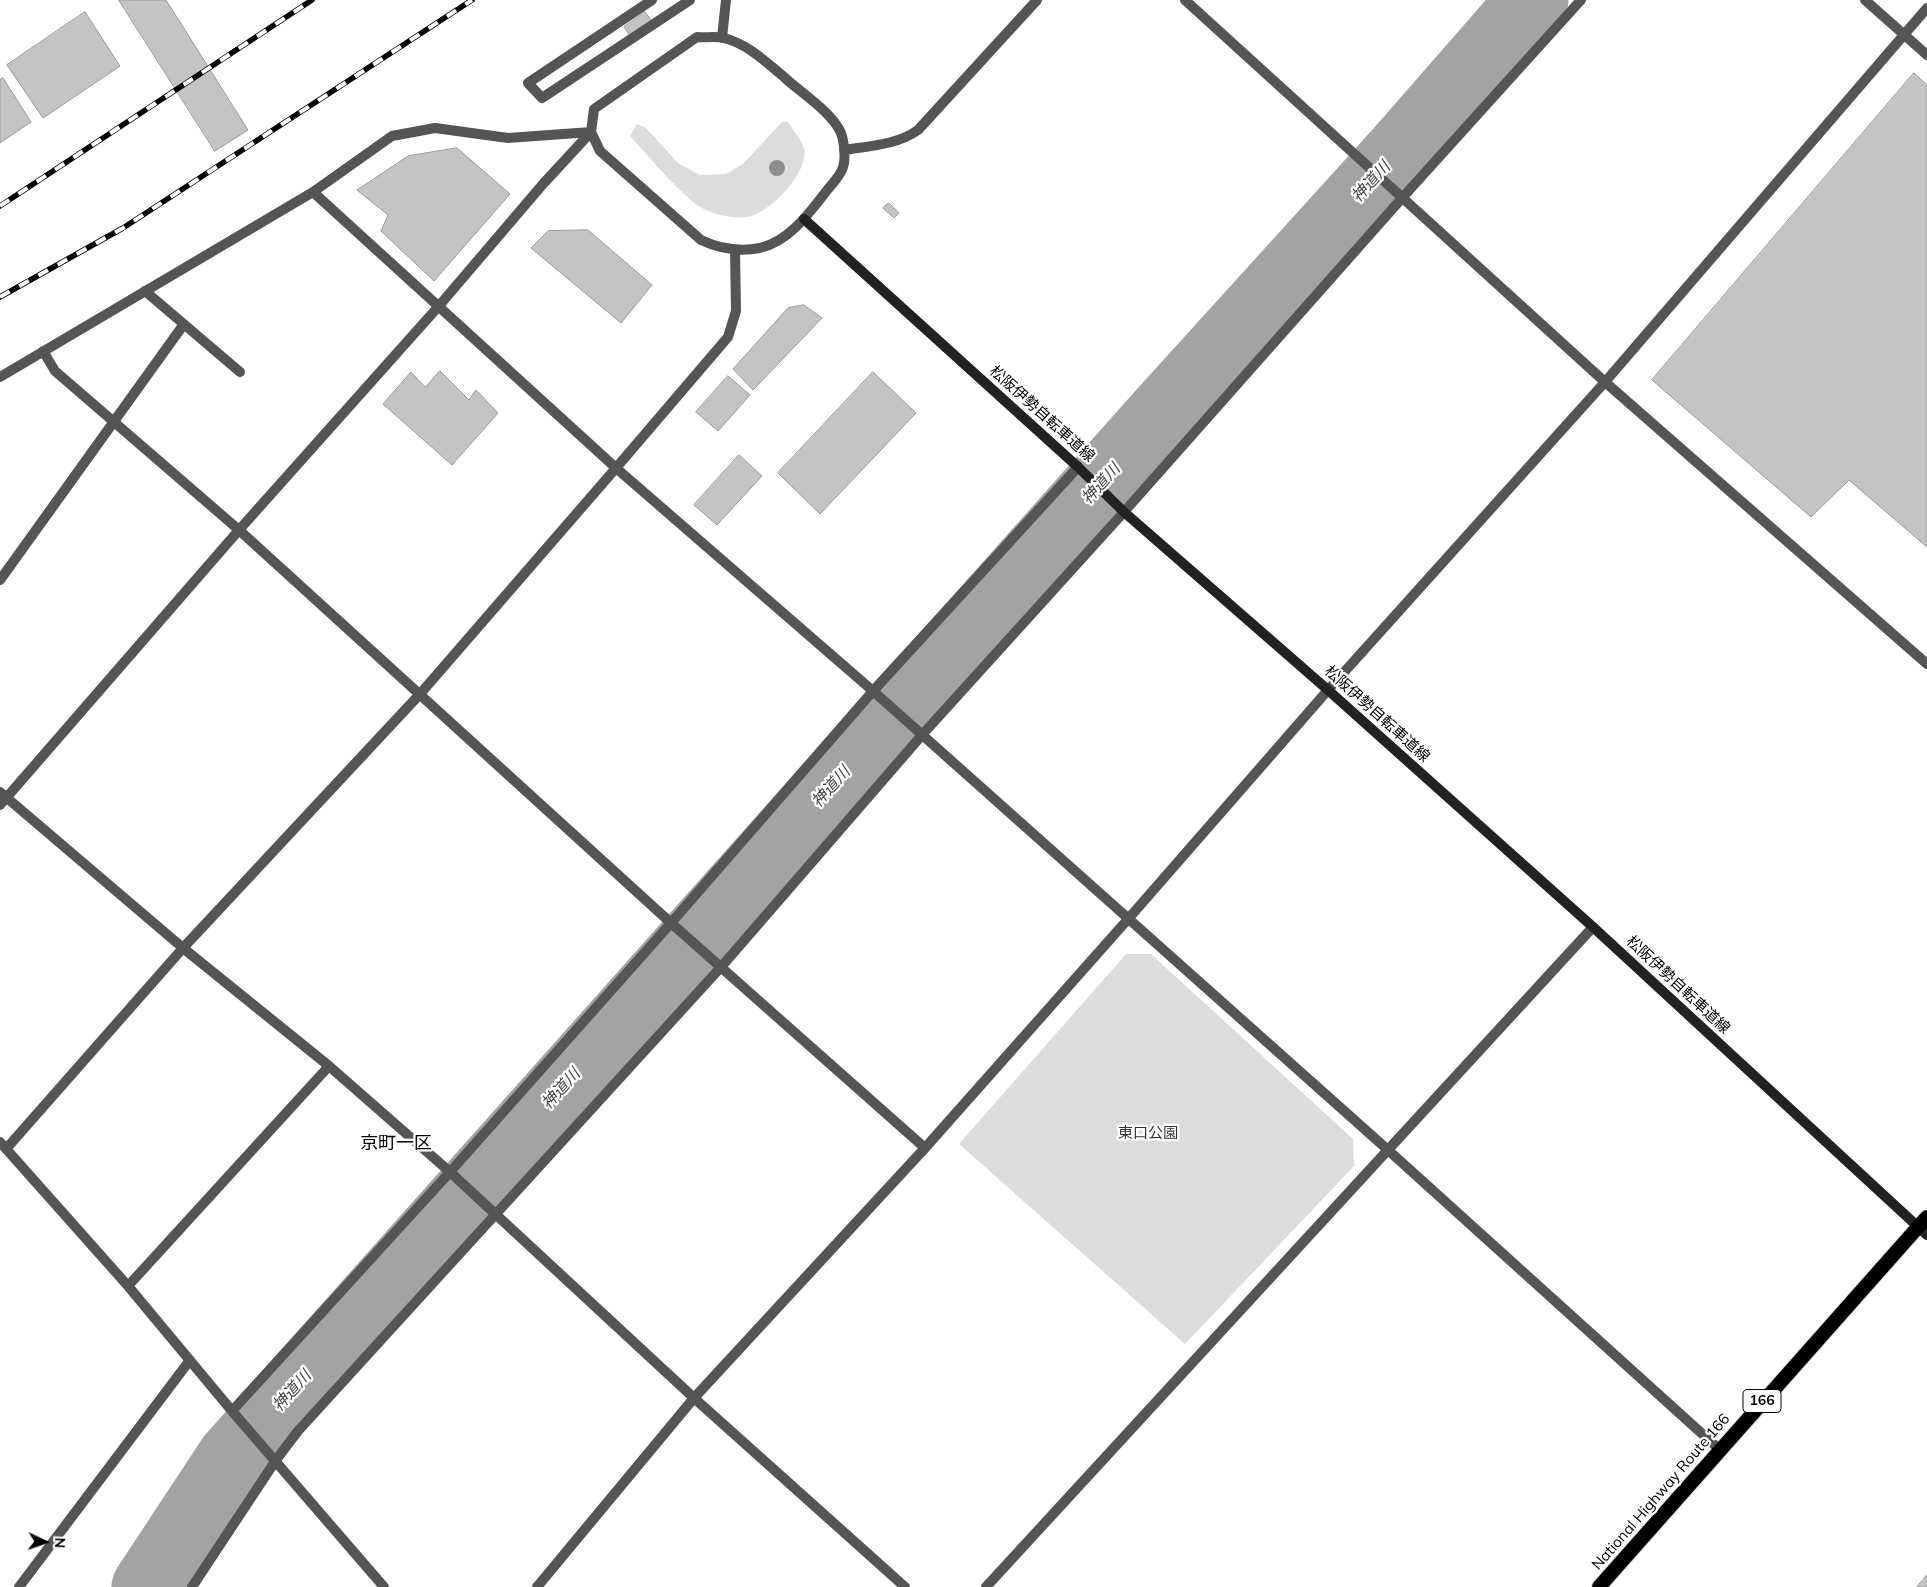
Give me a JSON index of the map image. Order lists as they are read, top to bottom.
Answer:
{
  "streets": {
    "highway": ["166", "National Highway Route 166"],
    "main road": ["松阪伊勢自転車道線"]
  },
  "crossings": [
    ["松阪伊勢自転車道線", "National Highway Route 166"]
  ],
  "districts": ["京町一区"],
  "water": ["神道川"],
  "parks": ["東口公園"],
  "north": "right"
}
